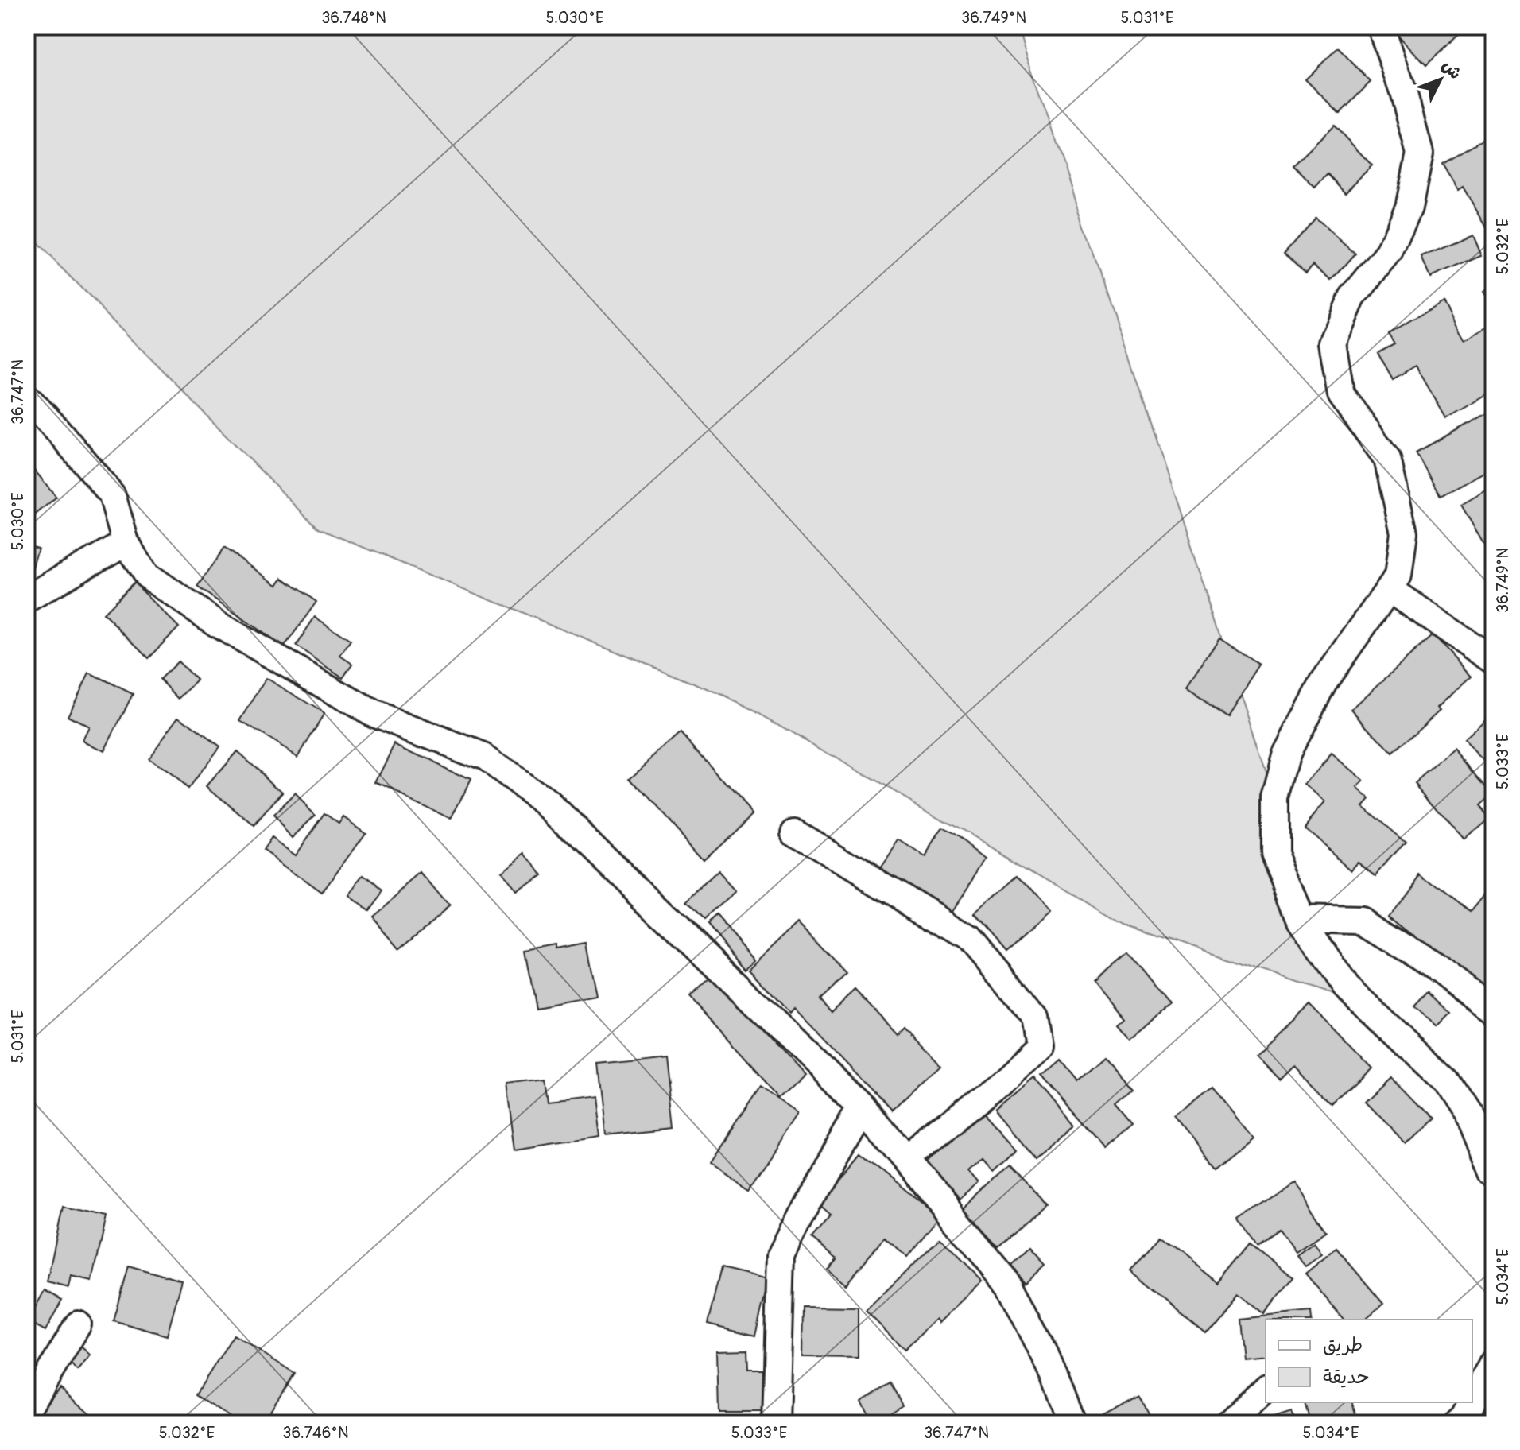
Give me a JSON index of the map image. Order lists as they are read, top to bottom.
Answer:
{
  "legend": ["طريق", "حديقة"],
  "north": "top right",
  "coordinates": [
    "36.748°N",
    "5.030°E",
    "36.749°N",
    "5.031°E",
    "5.032°E",
    "36.747°N",
    "5.033°E",
    "5.034°E",
    "36.746°N"
  ]
}
